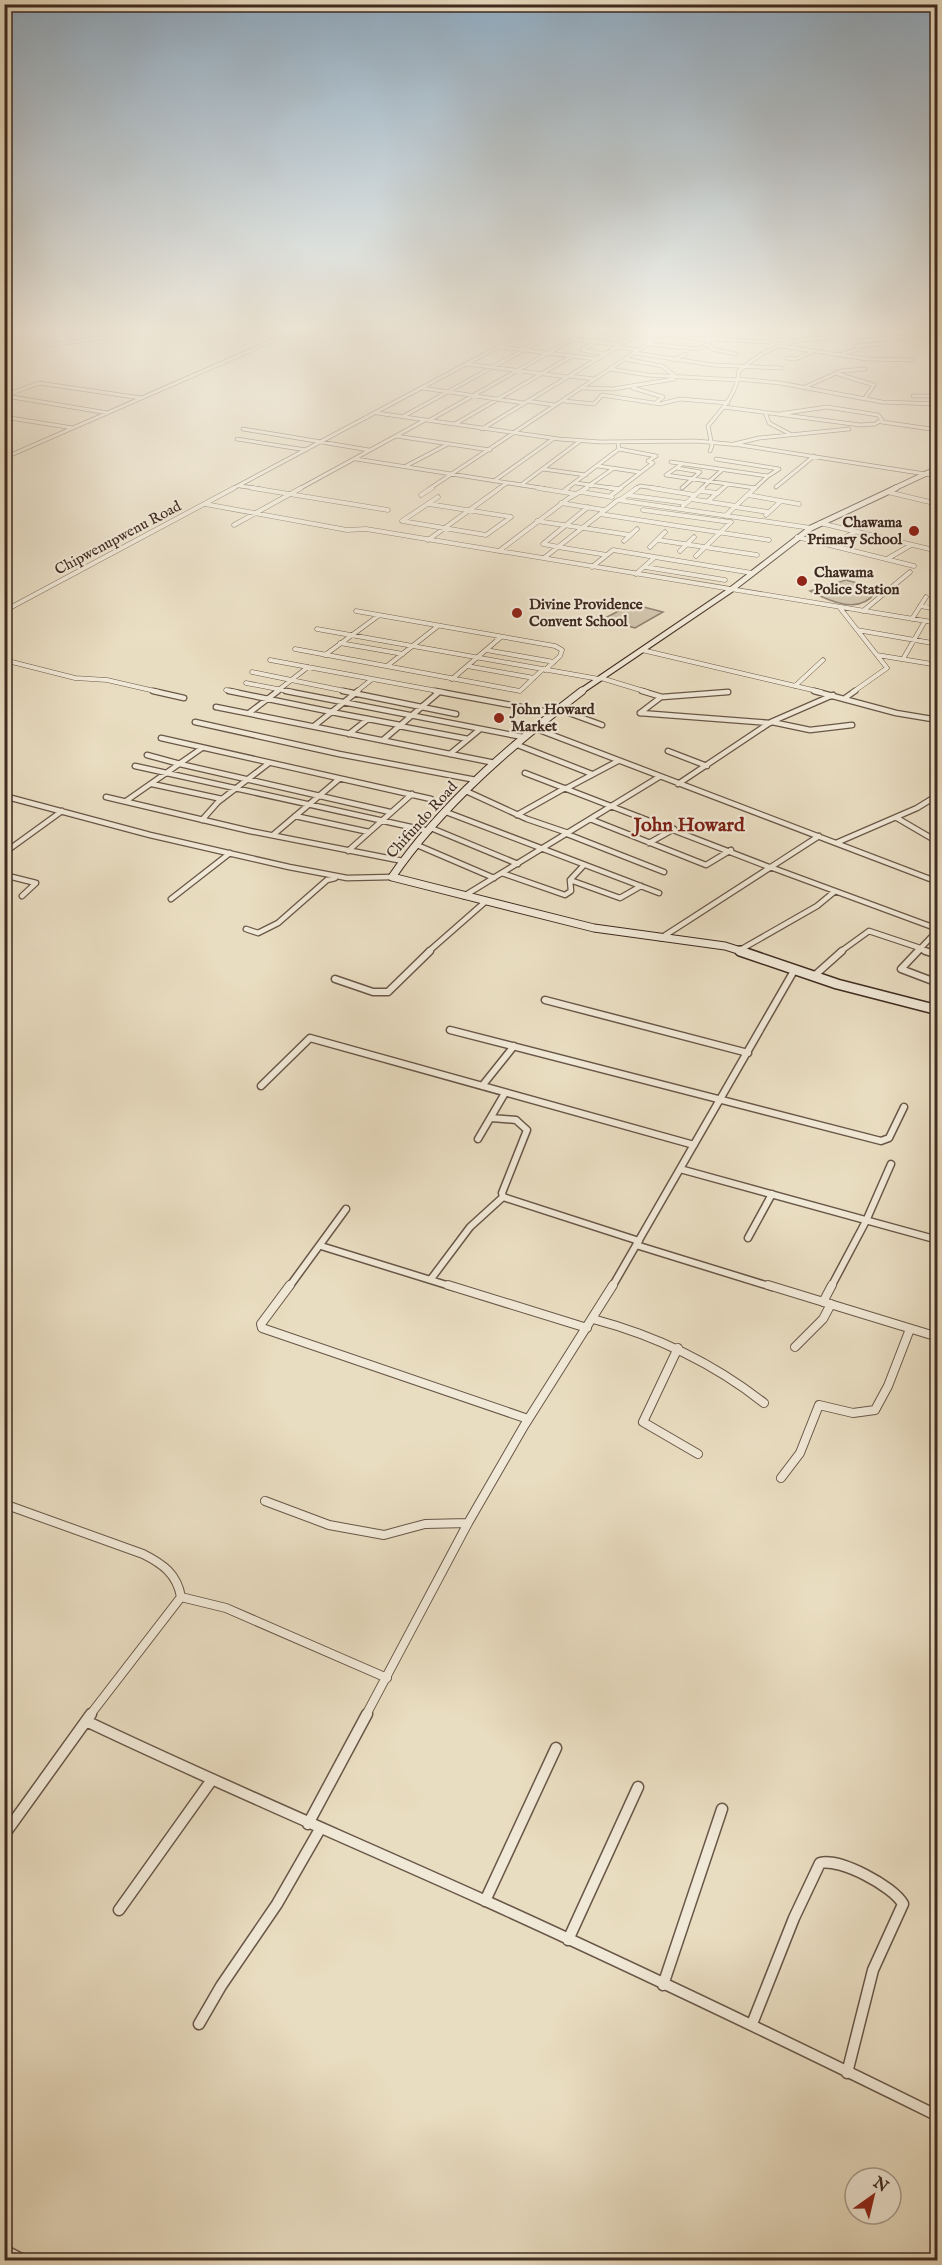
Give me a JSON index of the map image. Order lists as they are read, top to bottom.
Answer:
{
  "streets": {
    "street": ["Chipwenupwenu Road", "Chifundo Road"]
  },
  "districts": ["John Howard"],
  "places": [
    "Chawama Primary School",
    "Chawama Police Station",
    "Divine Providence Convent School",
    "John Howard Market"
  ],
  "north": "top right"
}
